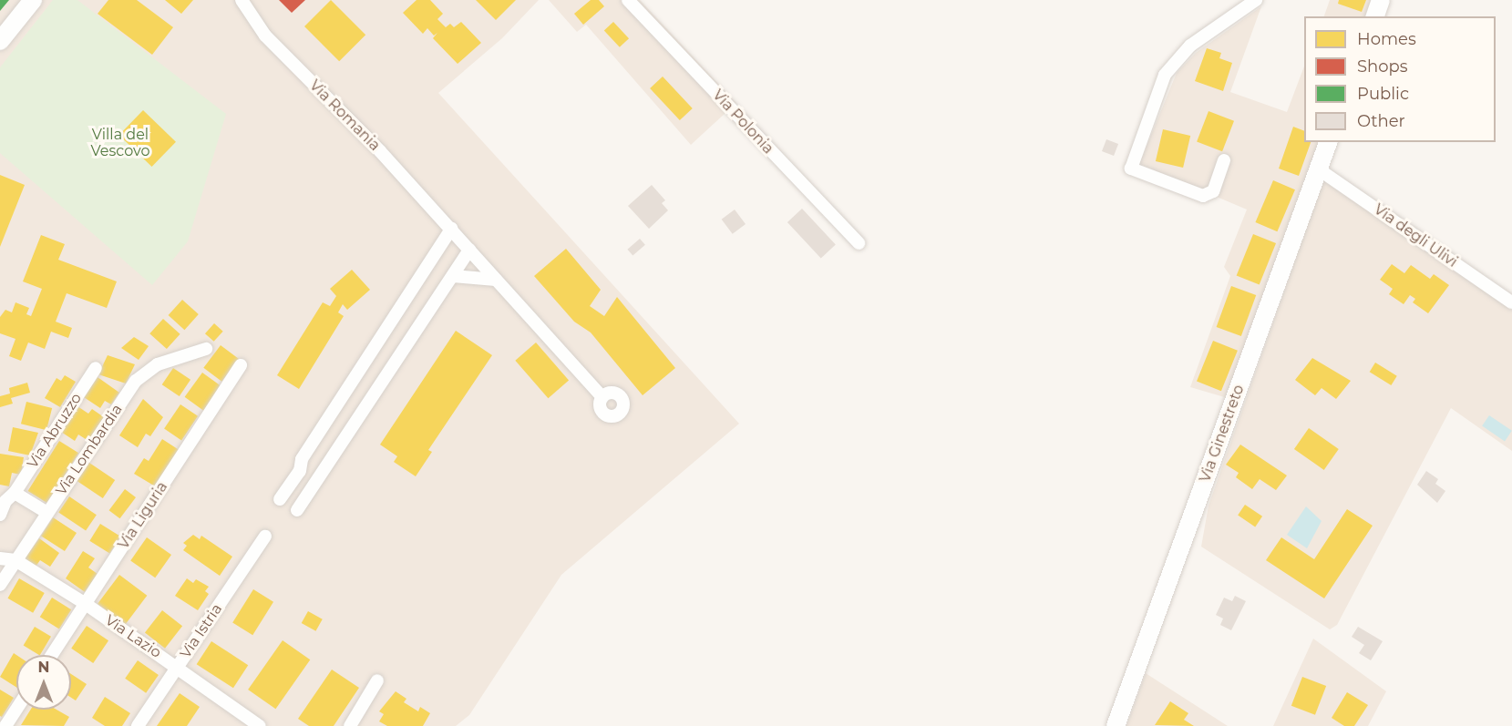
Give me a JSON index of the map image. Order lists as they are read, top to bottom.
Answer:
{
  "streets": {
    "street": [
      "Via Romania",
      "Via Polonia",
      "Via degli Ulivi",
      "Via Abruzzo",
      "Via Ginestreto",
      "Via Lombardia",
      "Via Liguria",
      "Via Istria",
      "Via Lazio"
    ]
  },
  "crossings": [
    ["Via degli Ulivi", "Via Ginestreto"],
    ["Via Lombardia", "Via Lazio"],
    ["Via Liguria", "Via Lazio"],
    ["Via Istria", "Via Lazio"]
  ],
  "parks": ["Villa del Vescovo"],
  "legend": [
    "Homes",
    "Shops",
    "Public",
    "Other"
  ],
  "north": "top"
}
